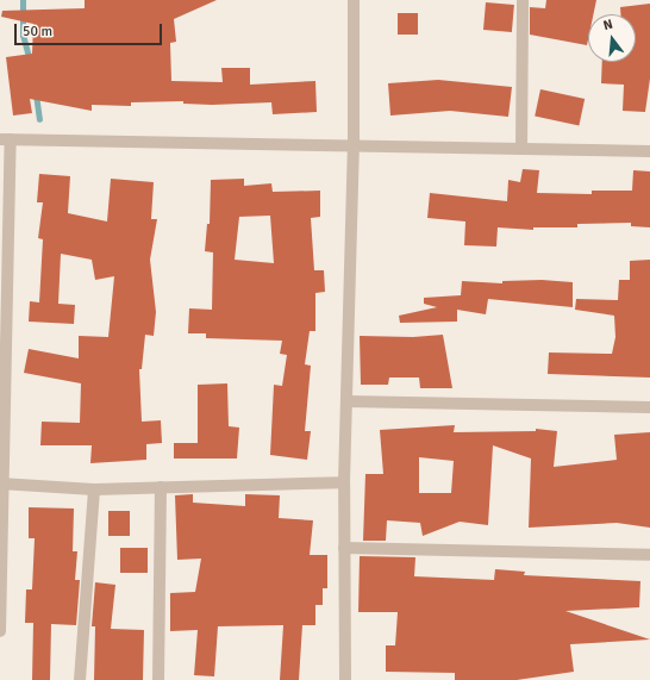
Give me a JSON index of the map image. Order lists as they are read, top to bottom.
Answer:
{
  "scale_bar": "50 m",
  "north": "top"
}
